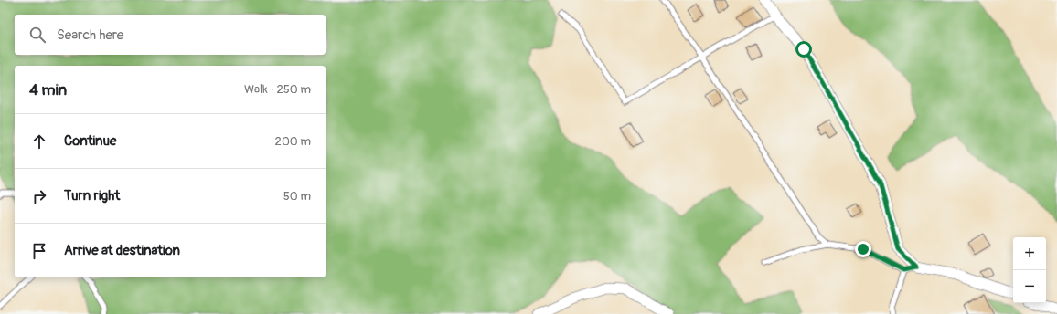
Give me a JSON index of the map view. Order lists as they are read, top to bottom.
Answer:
{
  "page": {
    "search": "Search here",
    "heading": ["4 min", "Walk · 250 m"],
    "list": [
      ["Continue", "200 m"],
      ["Turn right", "50 m"],
      "Arrive at destination"
    ],
    "map_buttons": ["+", "−"]
  }
}
